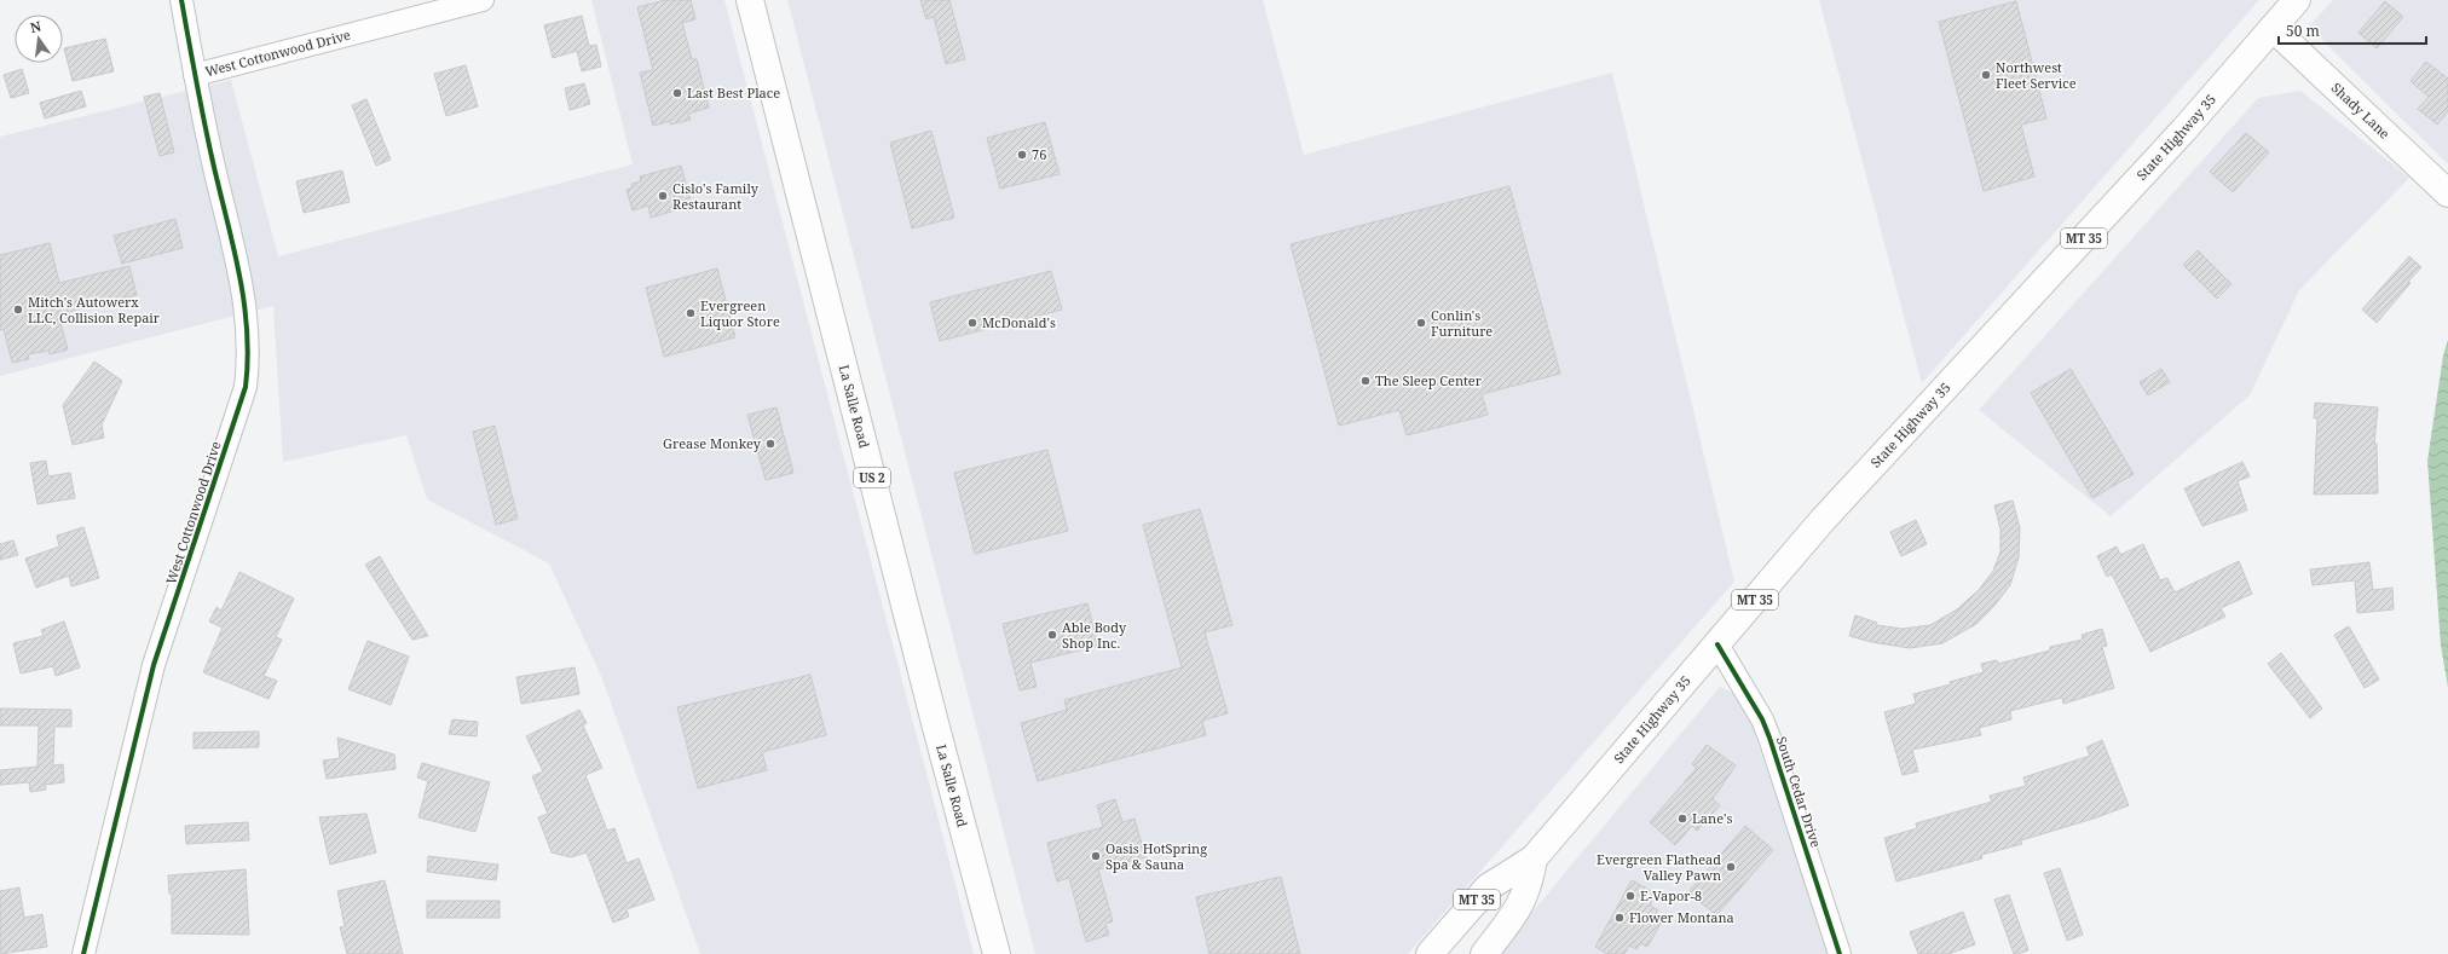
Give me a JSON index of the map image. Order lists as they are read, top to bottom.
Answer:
{
  "streets": {
    "main road": [
      "Shady Lane",
      "State Highway 35",
      "MT 35",
      "La Salle Road",
      "US 2"
    ],
    "street": ["West Cottonwood Drive", "South Cedar Drive"]
  },
  "crossings": [
    ["Shady Lane", "State Highway 35"],
    ["State Highway 35", "MT 35"],
    ["State Highway 35", "South Cedar Drive"]
  ],
  "places": [
    "Northwest Fleet Service",
    "Last Best Place",
    "76",
    "Cislo's Family Restaurant",
    "Mitch's Autowerx LLC, Collision Repair",
    "Evergreen Liquor Store",
    "McDonald's",
    "Conlin's Furniture",
    "The Sleep Center",
    "Grease Monkey",
    "Able Body Shop Inc.",
    "Lane's",
    "Oasis HotSpring Spa & Sauna",
    "Evergreen Flathead Valley Pawn",
    "E-Vapor-8",
    "Flower Montana"
  ],
  "scale_bar": "50 m",
  "north": "top"
}
